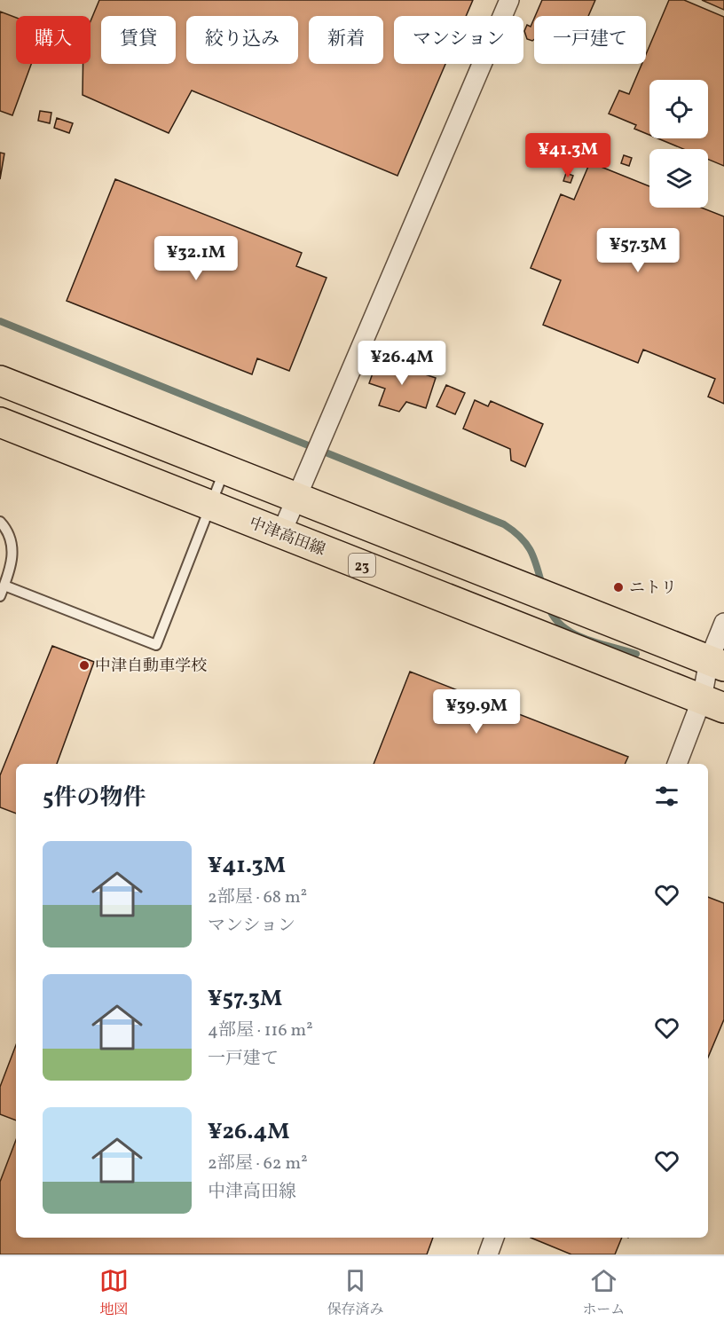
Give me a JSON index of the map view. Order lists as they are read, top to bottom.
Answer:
{
  "streets": {
    "main road": ["中津高田線", "23"]
  },
  "places": ["ニトリ", "中津自動車学校"],
  "page": {
    "chip": [
      "購入",
      "賃貸",
      "絞り込み",
      "新着",
      "マンション",
      "一戸建て"
    ],
    "price": [
      "¥41.3M",
      "¥57.3M",
      "¥32.1M",
      "¥26.4M",
      "¥39.9M"
    ],
    "heading": "5件の物件",
    "list": [
      {
        "name": "¥41.3M",
        "note": "2部屋 · 68 m² · マンション"
      },
      {
        "name": "¥57.3M",
        "note": "4部屋 · 116 m² · 一戸建て"
      },
      {
        "name": "¥26.4M",
        "note": "2部屋 · 62 m² · 中津高田線"
      }
    ],
    "tabs": ["地図", "保存済み", "ホーム"]
  }
}
